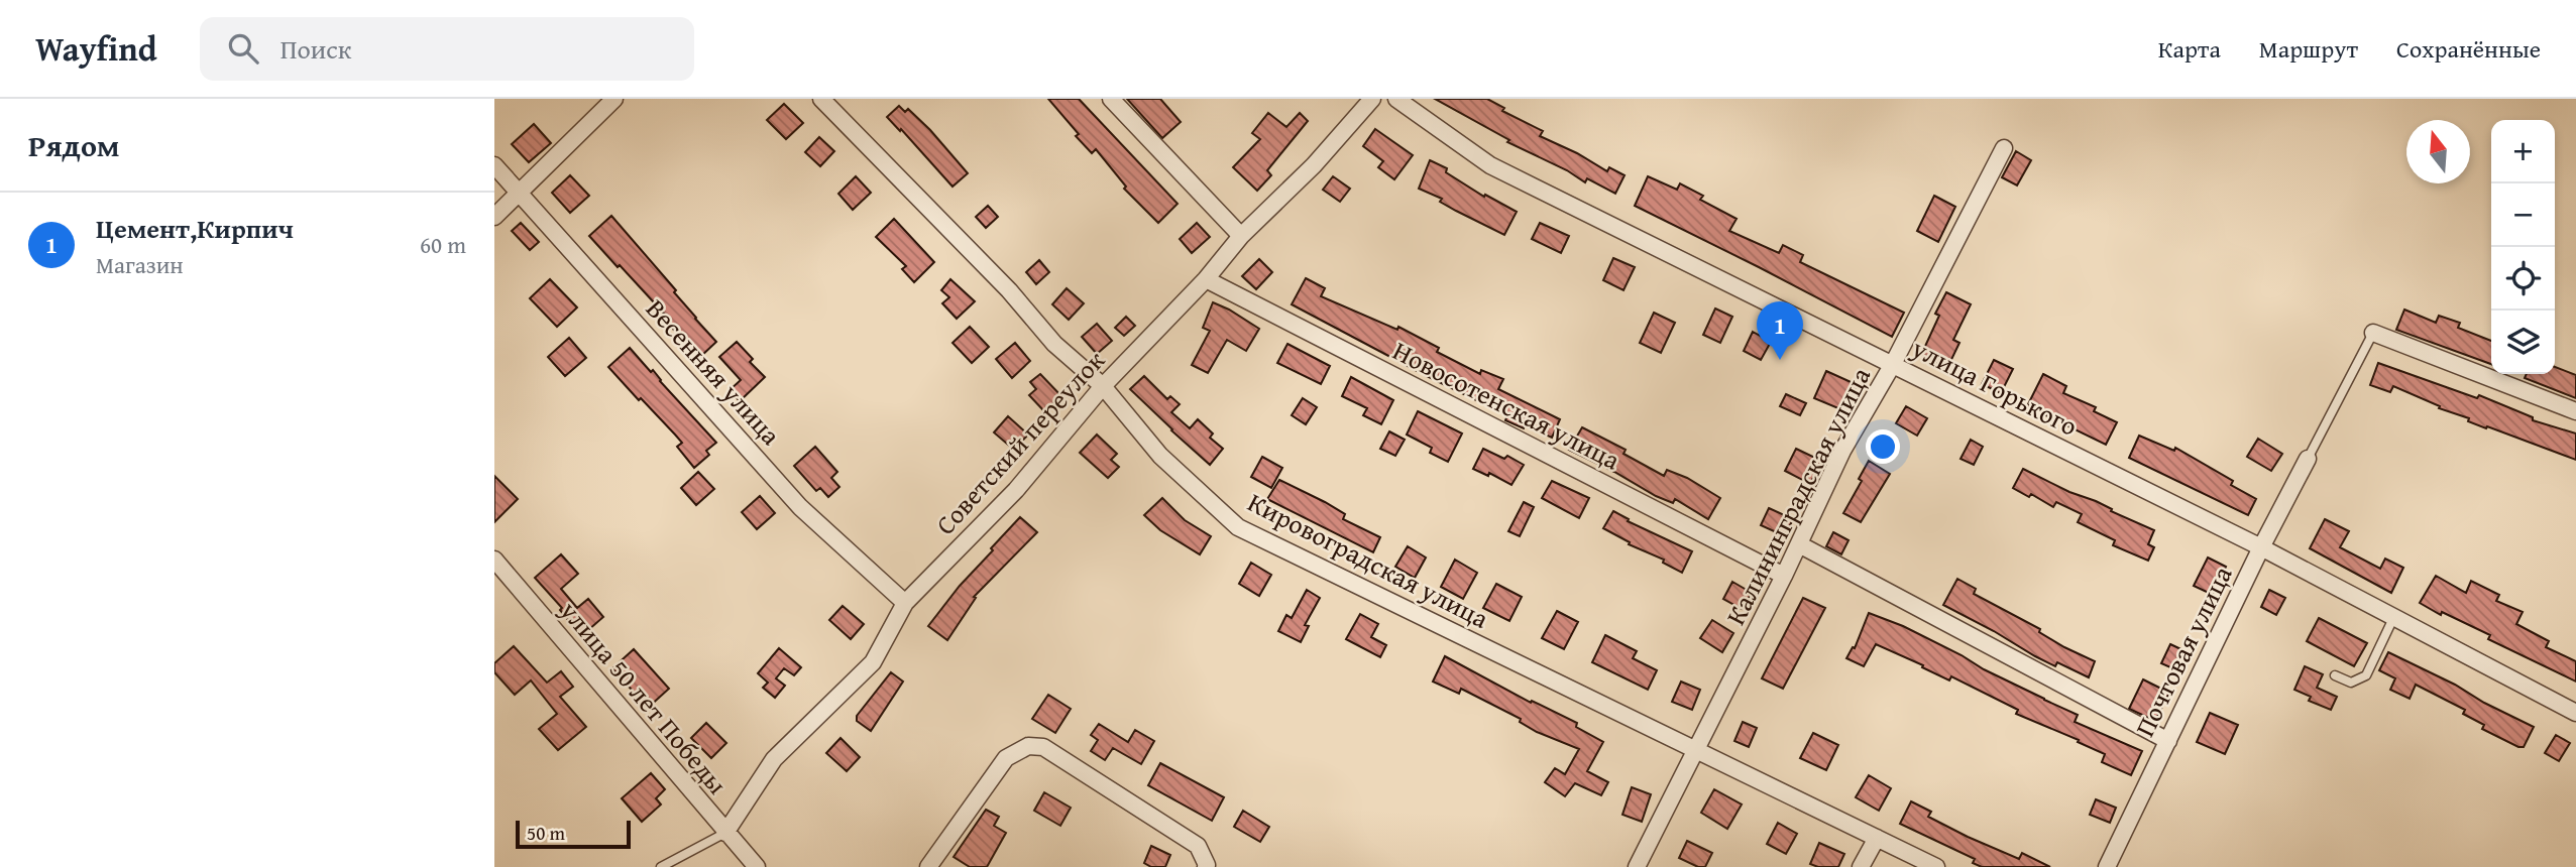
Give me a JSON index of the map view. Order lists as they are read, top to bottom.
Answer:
{
  "streets": {
    "street": [
      "Весенняя улица",
      "улица Горького",
      "Новосотенская улица",
      "Советский переулок",
      "Калининградская улица",
      "Кировоградская улица",
      "Почтовая улица",
      "улица 50 лет Победы"
    ]
  },
  "crossings": [
    ["Весенняя улица", "Советский переулок"],
    ["улица Горького", "Калининградская улица"],
    ["улица Горького", "Почтовая улица"],
    ["Новосотенская улица", "Советский переулок"],
    ["Новосотенская улица", "Калининградская улица"],
    ["Советский переулок", "Кировоградская улица"],
    ["Советский переулок", "улица 50 лет Победы"],
    ["Калининградская улица", "Кировоградская улица"]
  ],
  "scale_bar": "50 m",
  "north": "top",
  "page": {
    "header": "Wayfind",
    "search": "Поиск",
    "nav": ["Карта", "Маршрут", "Сохранённые"],
    "heading": "Рядом",
    "map_buttons": ["+", "−"],
    "list": [
      {
        "mark": "1",
        "name": "Цемент,Кирпич",
        "note": "Магазин",
        "value": "60 m"
      }
    ],
    "pins": "1",
    "scale": "50 m"
  }
}
